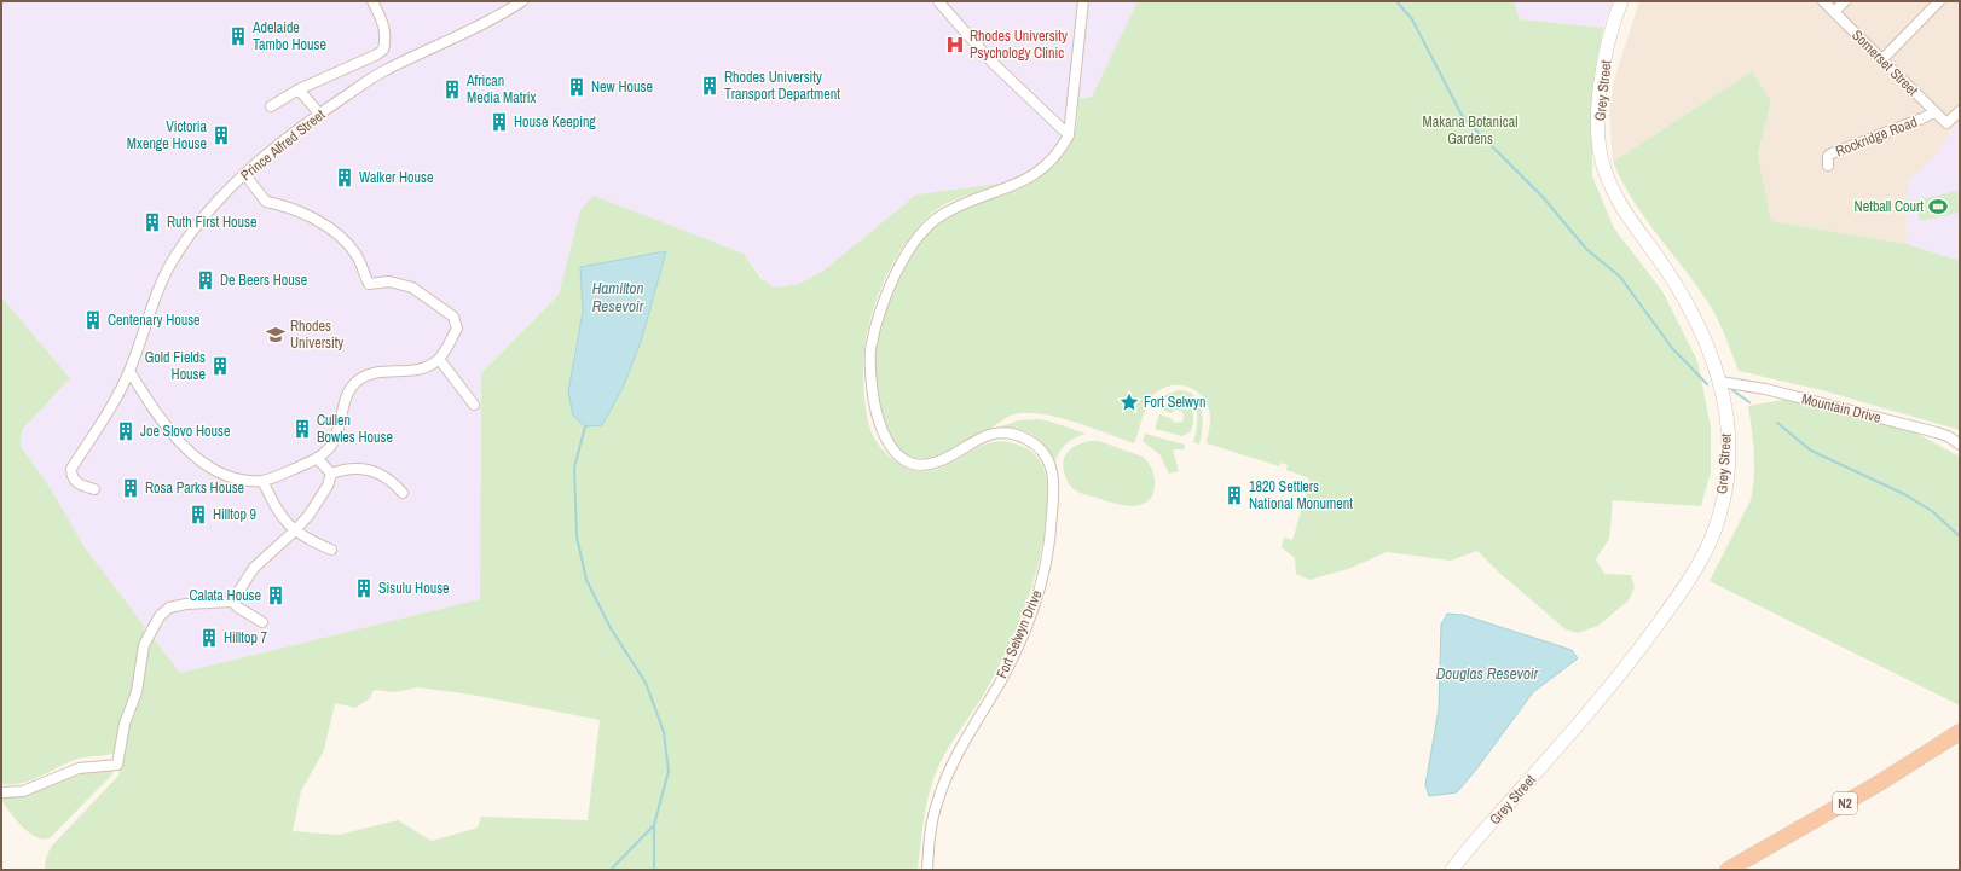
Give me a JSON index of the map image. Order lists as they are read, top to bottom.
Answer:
{
  "streets": {
    "highway": ["N2"],
    "main road": ["Grey Street"],
    "street": [
      "Somerset Street",
      "Rockridge Road",
      "Prince Alfred Street",
      "Mountain Drive",
      "Fort Selwyn Drive"
    ]
  },
  "crossings": [
    ["Somerset Street", "Rockridge Road"],
    ["Grey Street", "Mountain Drive"]
  ],
  "water": ["Hamilton Resevoir", "Douglas Resevoir"],
  "parks": ["Makana Botanical Gardens"],
  "places": {
    "building": [
      "Adelaide Tambo House",
      "Rhodes University Transport Department",
      "New House",
      "African Media Matrix",
      "House Keeping",
      "Victoria Mxenge House",
      "Walker House",
      "Ruth First House",
      "De Beers House",
      "Centenary House",
      "Gold Fields House",
      "Cullen Bowles House",
      "Joe Slovo House",
      "Rosa Parks House",
      "1820 Settlers National Monument",
      "Hilltop 9",
      "Sisulu House",
      "Calata House",
      "Hilltop 7"
    ],
    "hospital": ["Rhodes University Psychology Clinic"],
    "sports": ["Netball Court"],
    "school or university": ["Rhodes University"],
    "place": ["Fort Selwyn"]
  }
}
